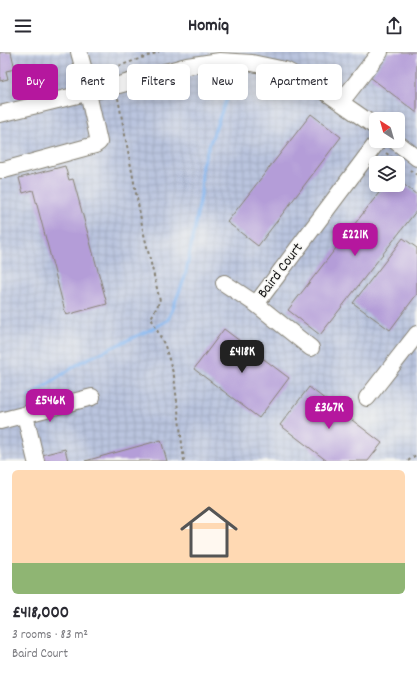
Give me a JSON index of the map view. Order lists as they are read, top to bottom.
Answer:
{
  "streets": {
    "street": ["Baird Court"]
  },
  "north": "top left",
  "page": {
    "header": "Homiq",
    "chip": [
      "Buy",
      "Rent",
      "Filters",
      "New",
      "Apartment"
    ],
    "price": [
      "£221K",
      "£418K",
      "£546K",
      "£367K"
    ],
    "list": [
      {
        "name": "£418,000",
        "note": "3 rooms · 83 m² · Baird Court"
      }
    ]
  }
}
